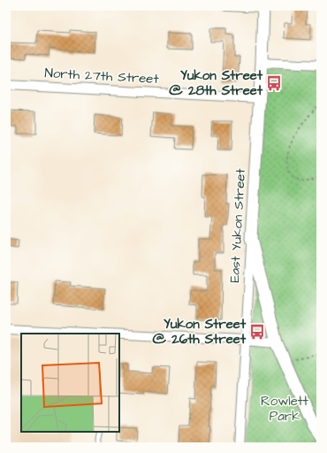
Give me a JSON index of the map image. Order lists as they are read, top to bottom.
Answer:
{
  "streets": {
    "street": ["North 27th Street", "East Yukon Street"]
  },
  "crossings": [
    ["North 27th Street", "East Yukon Street"]
  ],
  "parks": ["Rowlett Park"],
  "places": {
    "bus stop": ["Yukon Street @ 28th Street", "Yukon Street @ 26th Street"]
  }
}
